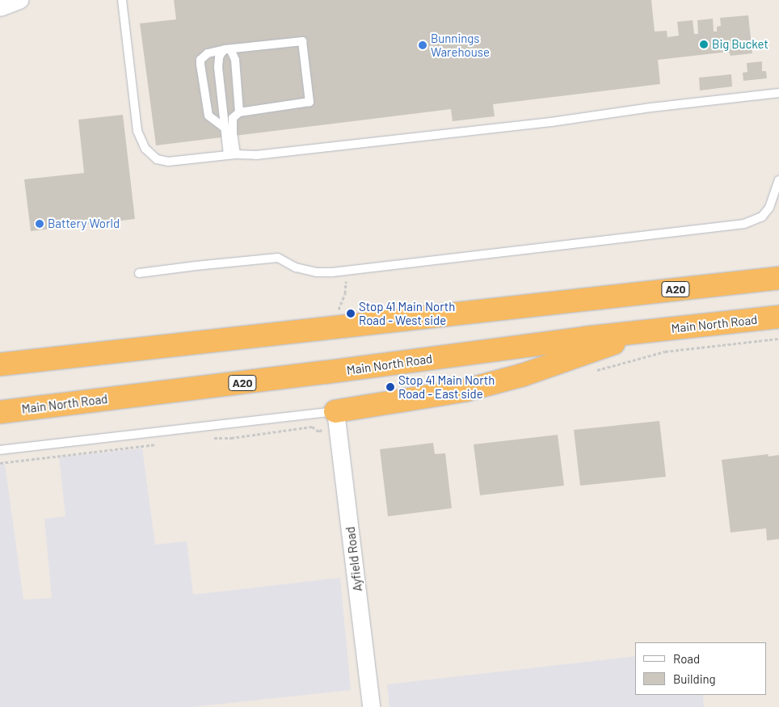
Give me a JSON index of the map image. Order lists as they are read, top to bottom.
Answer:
{
  "streets": {
    "highway": ["A20", "Main North Road"],
    "street": ["Ayfield Road"]
  },
  "places": [
    "Big Bucket",
    "Bunnings Warehouse",
    "Battery World",
    "Stop 41 Main North Road - West side",
    "Stop 41 Main North Road - East side"
  ],
  "legend": ["Road", "Building"]
}
